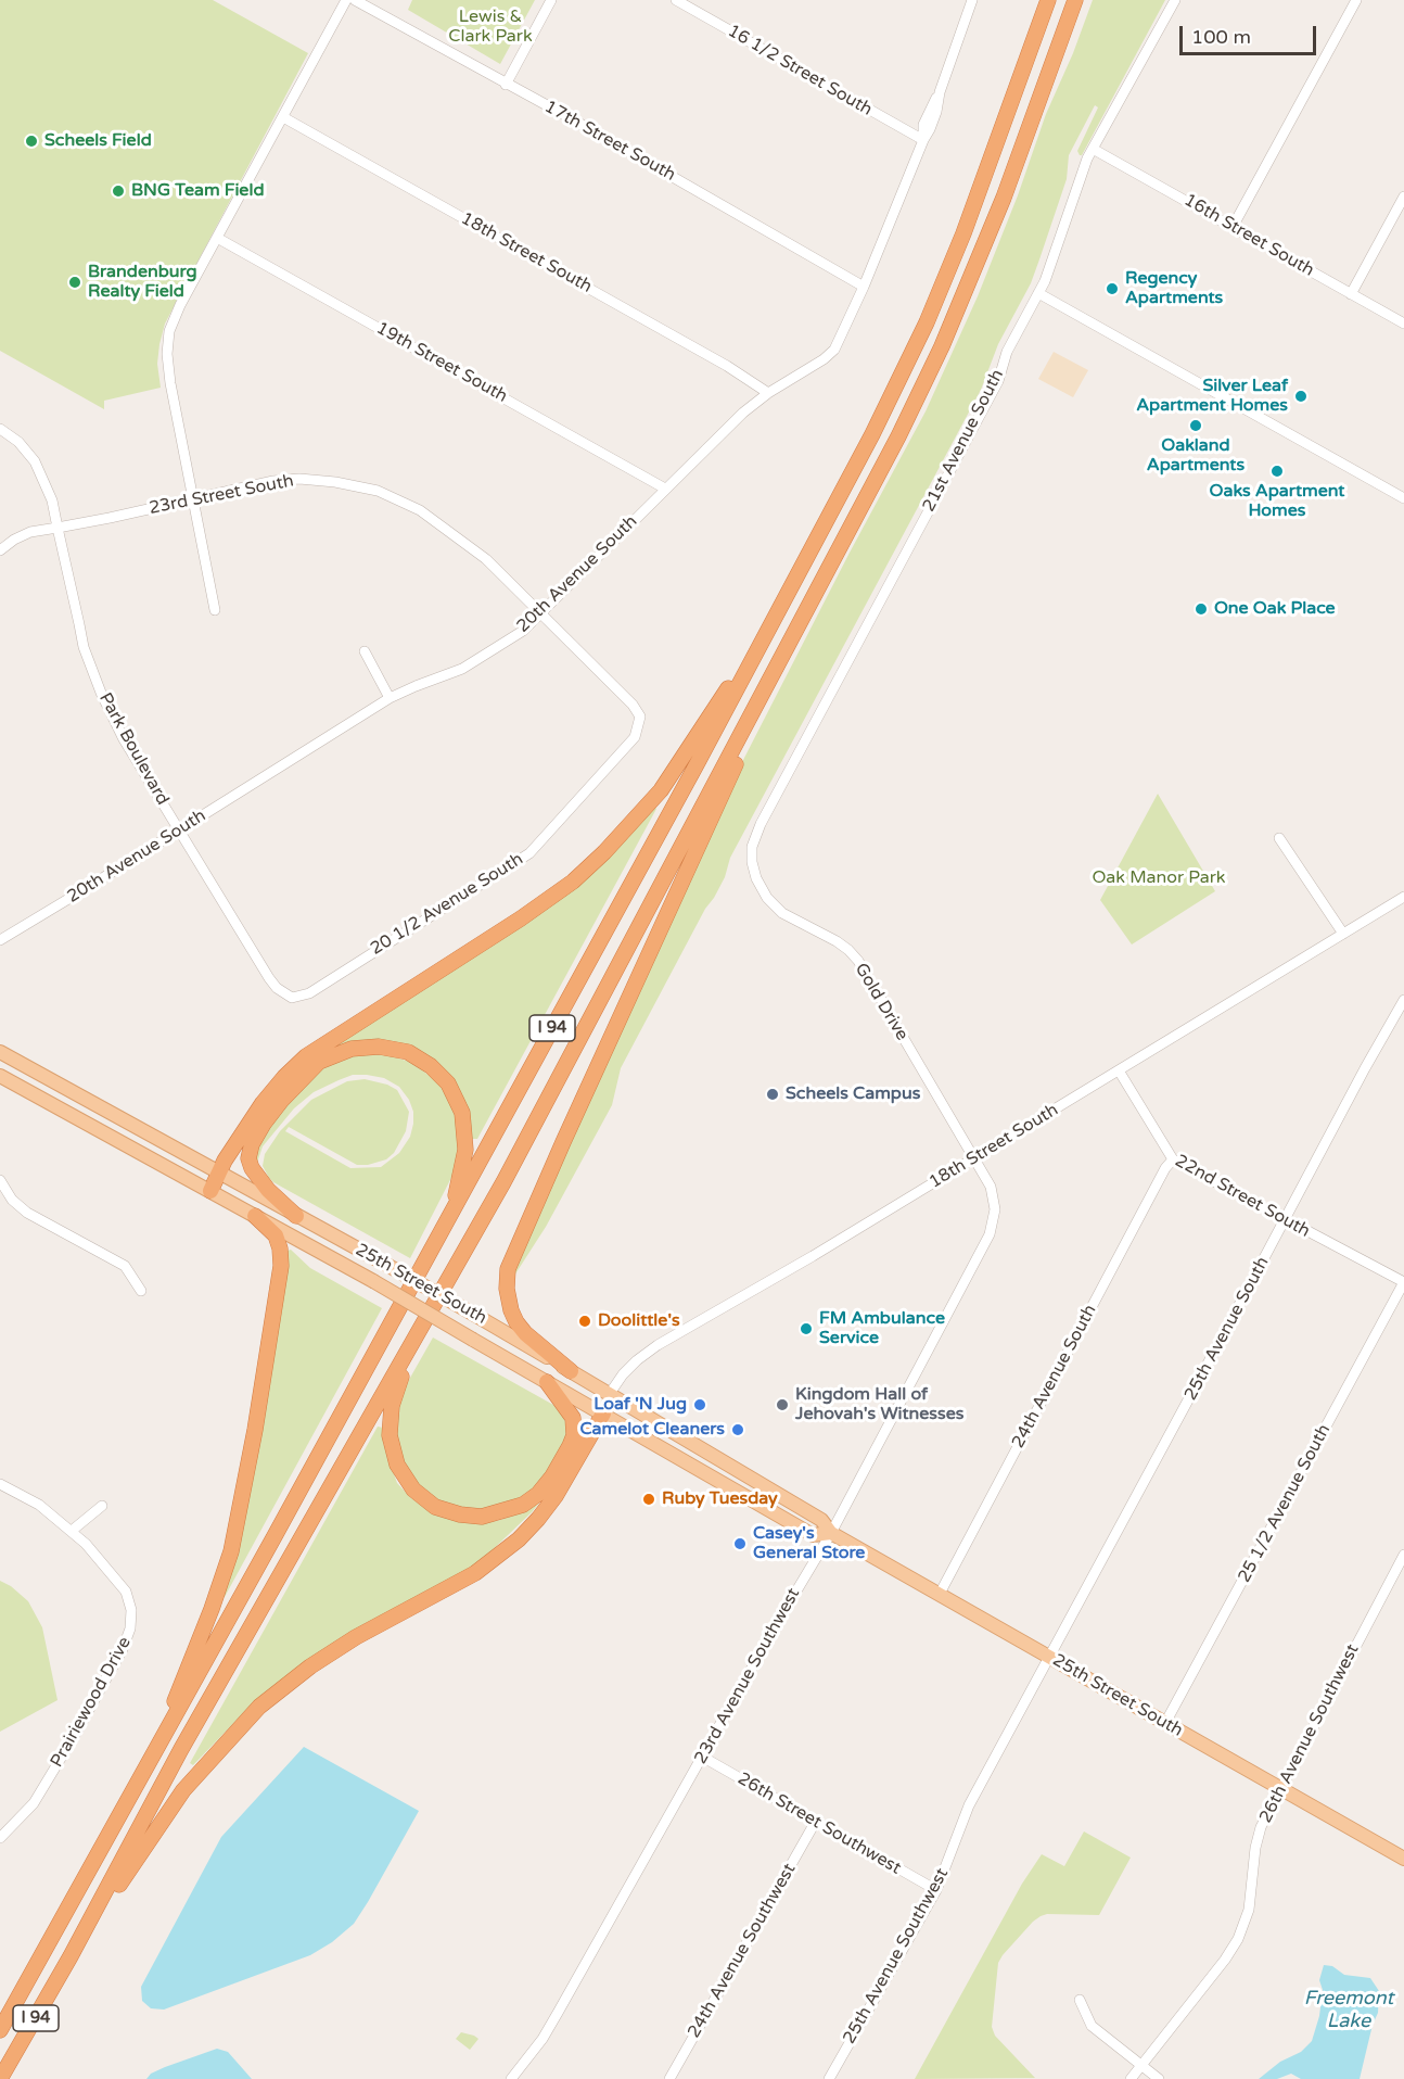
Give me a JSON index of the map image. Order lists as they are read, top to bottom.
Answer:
{
  "streets": {
    "highway": ["I 94"],
    "main road": ["18th Street South", "25th Street South"],
    "street": [
      "16 1/2 Street South",
      "17th Street South",
      "16th Street South",
      "19th Street South",
      "21st Avenue South",
      "23rd Street South",
      "20th Avenue South",
      "Park Boulevard",
      "20 1/2 Avenue South",
      "Gold Drive",
      "22nd Street South",
      "25th Avenue South",
      "24th Avenue South",
      "25 1/2 Avenue South",
      "23rd Avenue Southwest",
      "Prairiewood Drive",
      "26th Avenue Southwest",
      "26th Street Southwest",
      "24th Avenue Southwest",
      "25th Avenue Southwest"
    ]
  },
  "crossings": [
    ["16 1/2 Street South", "20th Avenue South"],
    ["17th Street South", "20th Avenue South"],
    ["16th Street South", "21st Avenue South"],
    ["18th Street South", "20th Avenue South"],
    ["18th Street South", "Gold Drive"],
    ["18th Street South", "22nd Street South"],
    ["18th Street South", "25th Street South"],
    ["18th Street South", "23rd Avenue Southwest"],
    ["19th Street South", "20th Avenue South"],
    ["21st Avenue South", "Gold Drive"],
    ["23rd Street South", "20th Avenue South"],
    ["23rd Street South", "Park Boulevard"],
    ["23rd Street South", "20 1/2 Avenue South"],
    ["20th Avenue South", "Park Boulevard"],
    ["Park Boulevard", "20 1/2 Avenue South"],
    ["Gold Drive", "23rd Avenue Southwest"],
    ["22nd Street South", "25th Avenue South"],
    ["22nd Street South", "24th Avenue South"],
    ["22nd Street South", "25 1/2 Avenue South"],
    ["25th Street South", "25th Avenue South"],
    ["25th Street South", "24th Avenue South"],
    ["25th Street South", "25 1/2 Avenue South"],
    ["25th Street South", "23rd Avenue Southwest"],
    ["25th Street South", "26th Avenue Southwest"],
    ["25th Street South", "25th Avenue Southwest"],
    ["25th Avenue South", "25th Avenue Southwest"],
    ["23rd Avenue Southwest", "26th Street Southwest"],
    ["26th Street Southwest", "24th Avenue Southwest"],
    ["26th Street Southwest", "25th Avenue Southwest"]
  ],
  "water": ["Freemont Lake"],
  "parks": ["Lewis & Clark Park", "Oak Manor Park"],
  "places": [
    "Scheels Field",
    "BNG Team Field",
    "Brandenburg Realty Field",
    "Regency Apartments",
    "Silver Leaf Apartment Homes",
    "Oakland Apartments",
    "Oaks Apartment Homes",
    "One Oak Place",
    "Scheels Campus",
    "Doolittle's",
    "FM Ambulance Service",
    "Loaf 'N Jug",
    "Kingdom Hall of Jehovah's Witnesses",
    "Camelot Cleaners",
    "Ruby Tuesday",
    "Casey's General Store"
  ],
  "scale_bar": "100 m"
}
